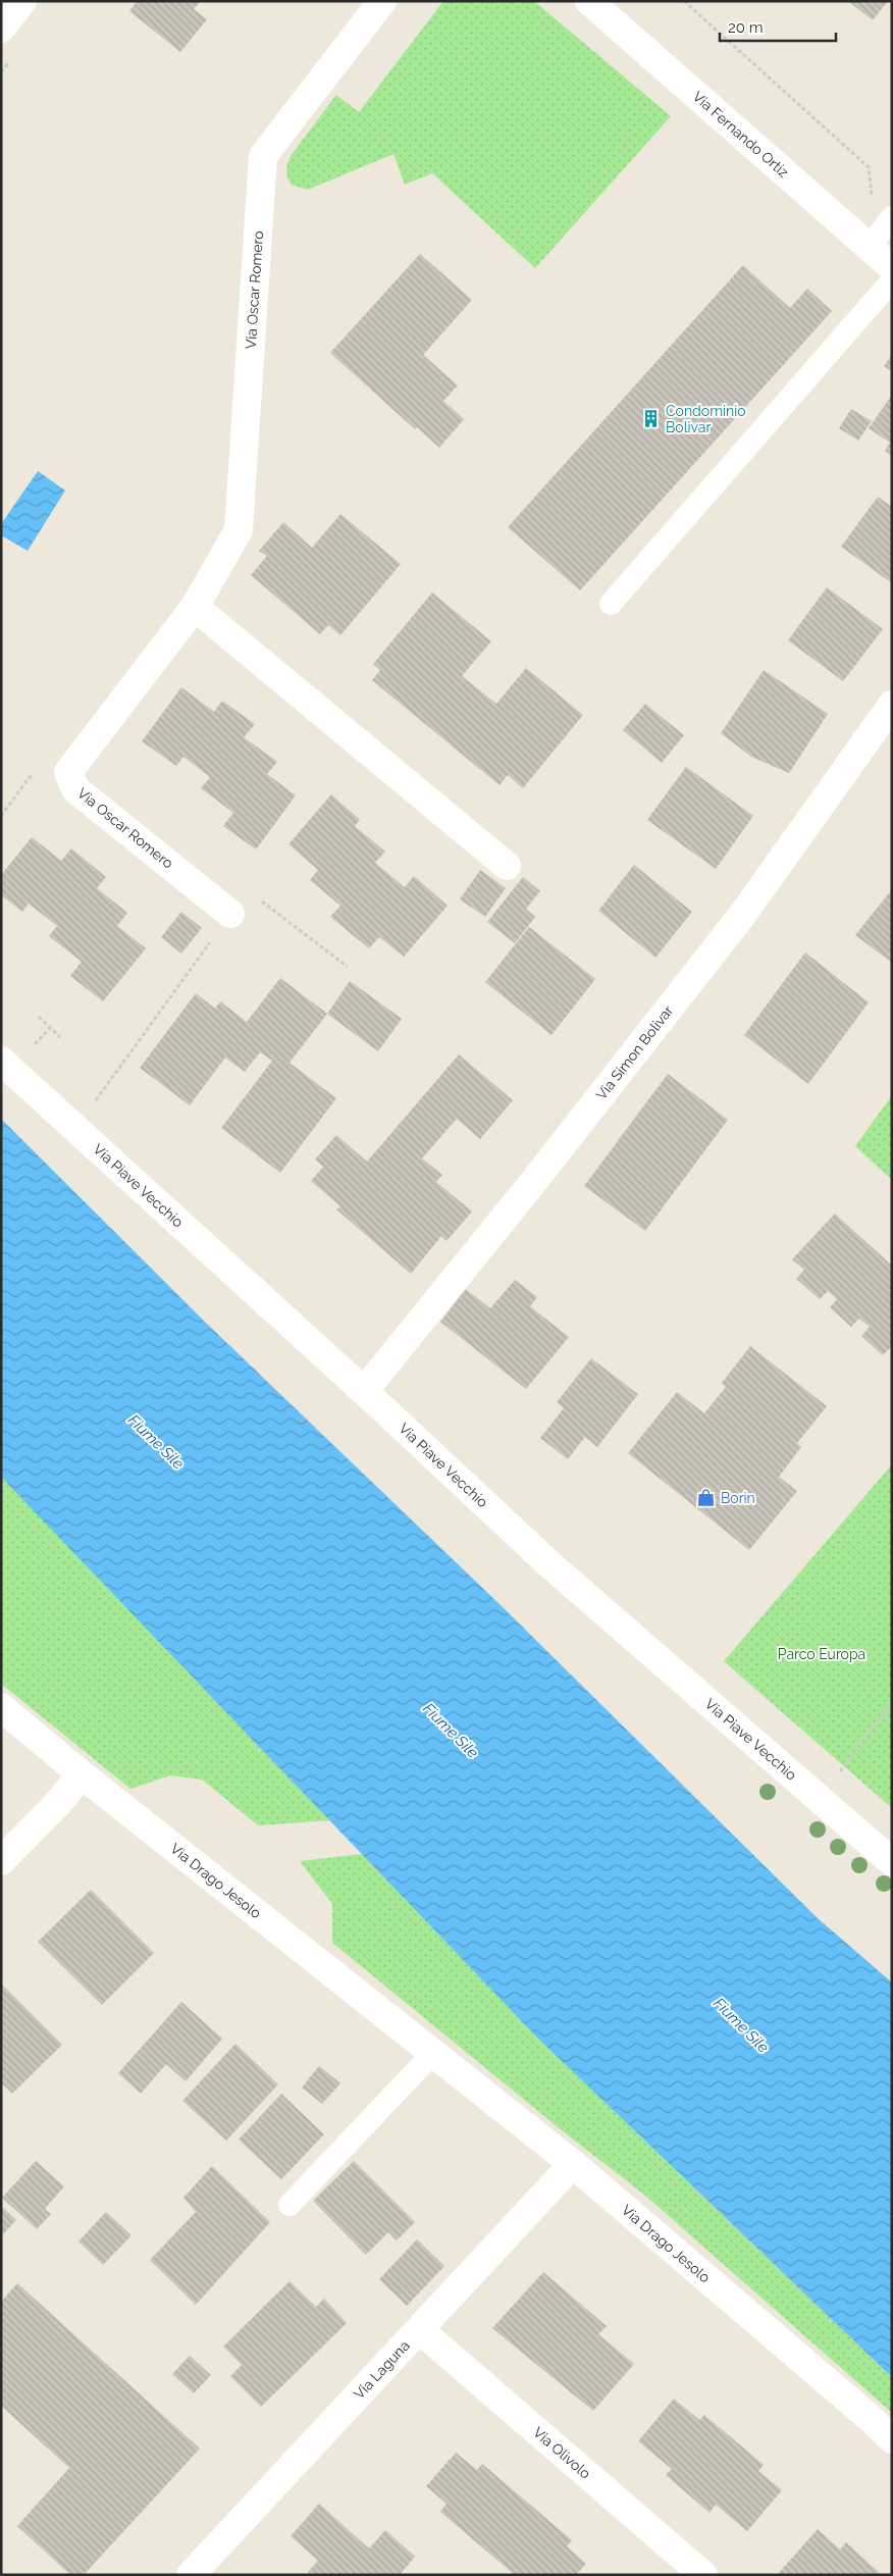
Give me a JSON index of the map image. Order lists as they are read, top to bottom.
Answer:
{
  "streets": {
    "street": [
      "Via Fernando Ortiz",
      "Via Oscar Romero",
      "Via Simon Bolivar",
      "Via Piave Vecchio",
      "Via Drago Jesolo",
      "Via Laguna",
      "Via Olivolo"
    ]
  },
  "crossings": [
    ["Via Simon Bolivar", "Via Piave Vecchio"],
    ["Via Drago Jesolo", "Via Laguna"],
    ["Via Laguna", "Via Olivolo"]
  ],
  "water": ["Fiume Sile"],
  "parks": ["Parco Europa"],
  "places": {
    "building": ["Condominio Bolivar"],
    "shop": ["Borin"]
  },
  "scale_bar": "20 m"
}
